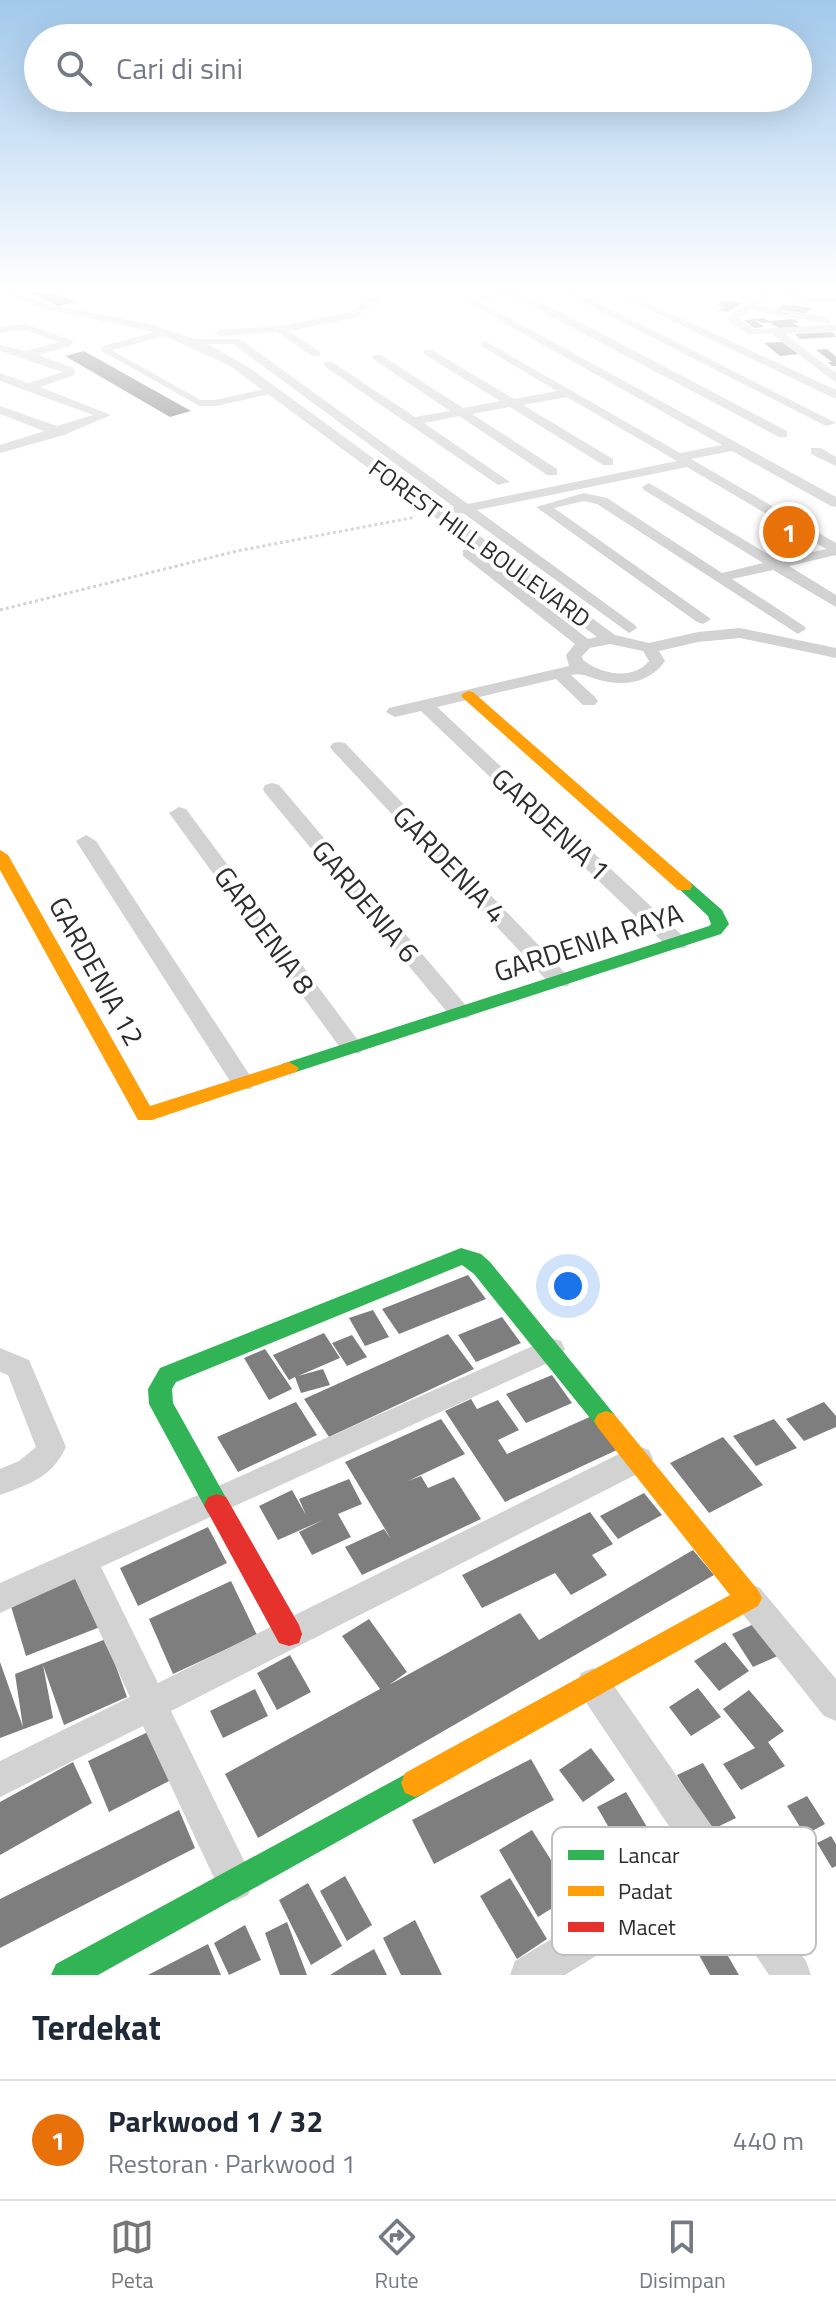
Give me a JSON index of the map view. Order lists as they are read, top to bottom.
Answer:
{
  "streets": {
    "street": [
      "FOREST HILL BOULEVARD",
      "GARDENIA 1",
      "GARDENIA 4",
      "GARDENIA 6",
      "GARDENIA 8",
      "GARDENIA RAYA",
      "GARDENIA 12"
    ]
  },
  "crossings": [
    ["FOREST HILL BOULEVARD", "GARDENIA 1"],
    ["FOREST HILL BOULEVARD", "GARDENIA RAYA"],
    ["GARDENIA 1", "GARDENIA RAYA"],
    ["GARDENIA 4", "GARDENIA RAYA"],
    ["GARDENIA 6", "GARDENIA RAYA"],
    ["GARDENIA 8", "GARDENIA RAYA"],
    ["GARDENIA RAYA", "GARDENIA 12"]
  ],
  "legend": ["Lancar", "Padat", "Macet"],
  "page": {
    "search": "Cari di sini",
    "pins": "1",
    "heading": "Terdekat",
    "list": [
      {
        "mark": "1",
        "name": "Parkwood 1 / 32",
        "note": "Restoran · Parkwood 1",
        "value": "440 m"
      }
    ],
    "nav": ["Peta", "Rute", "Disimpan"]
  }
}
